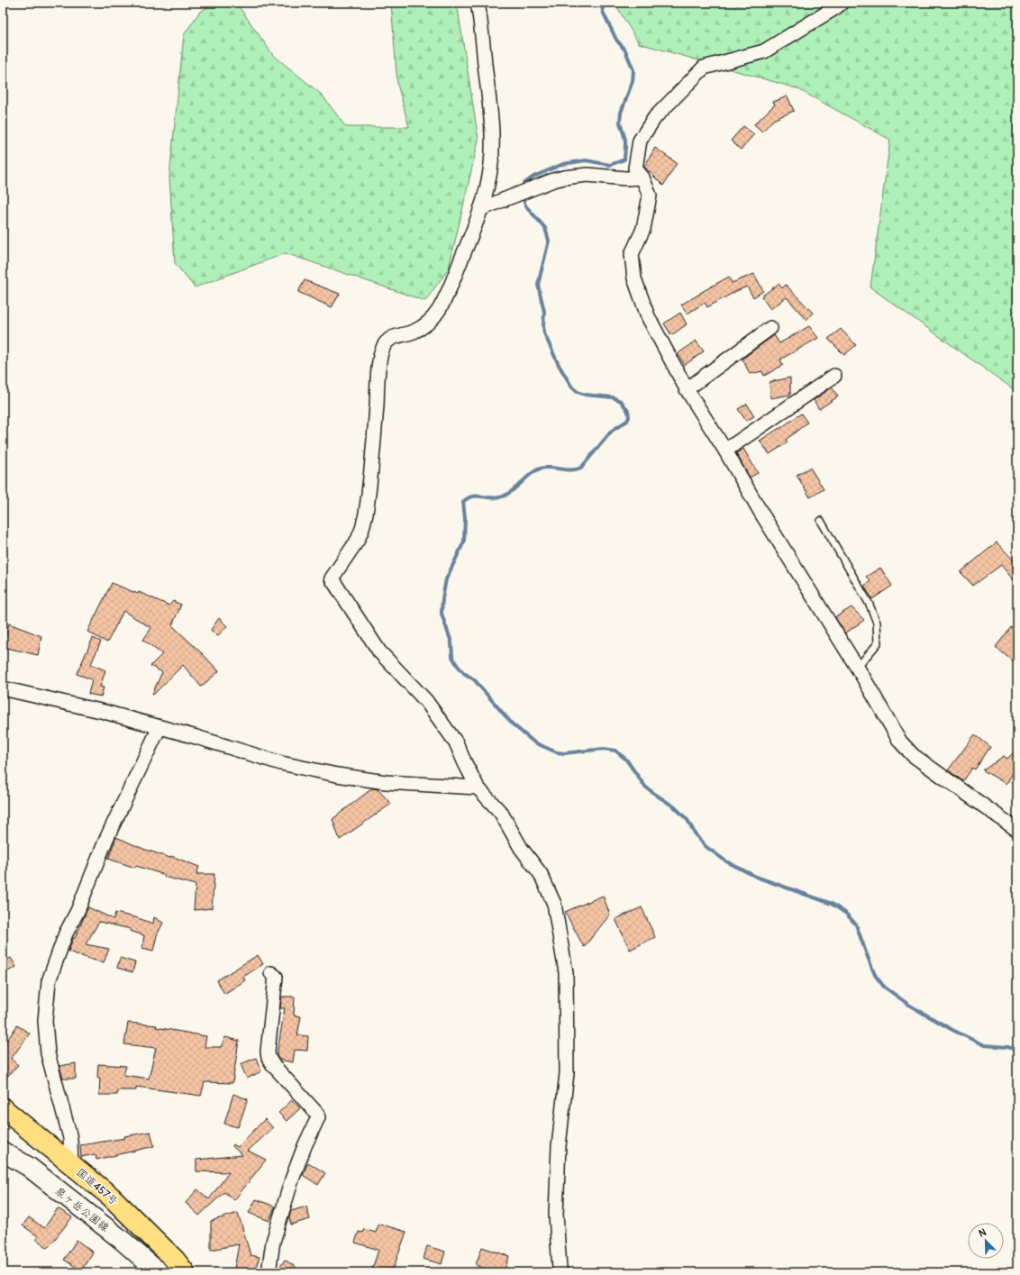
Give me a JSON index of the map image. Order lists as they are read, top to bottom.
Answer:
{
  "streets": {
    "highway": ["国道457号"],
    "main road": ["泉ヶ岳公園線"]
  },
  "north": "top left"
}
